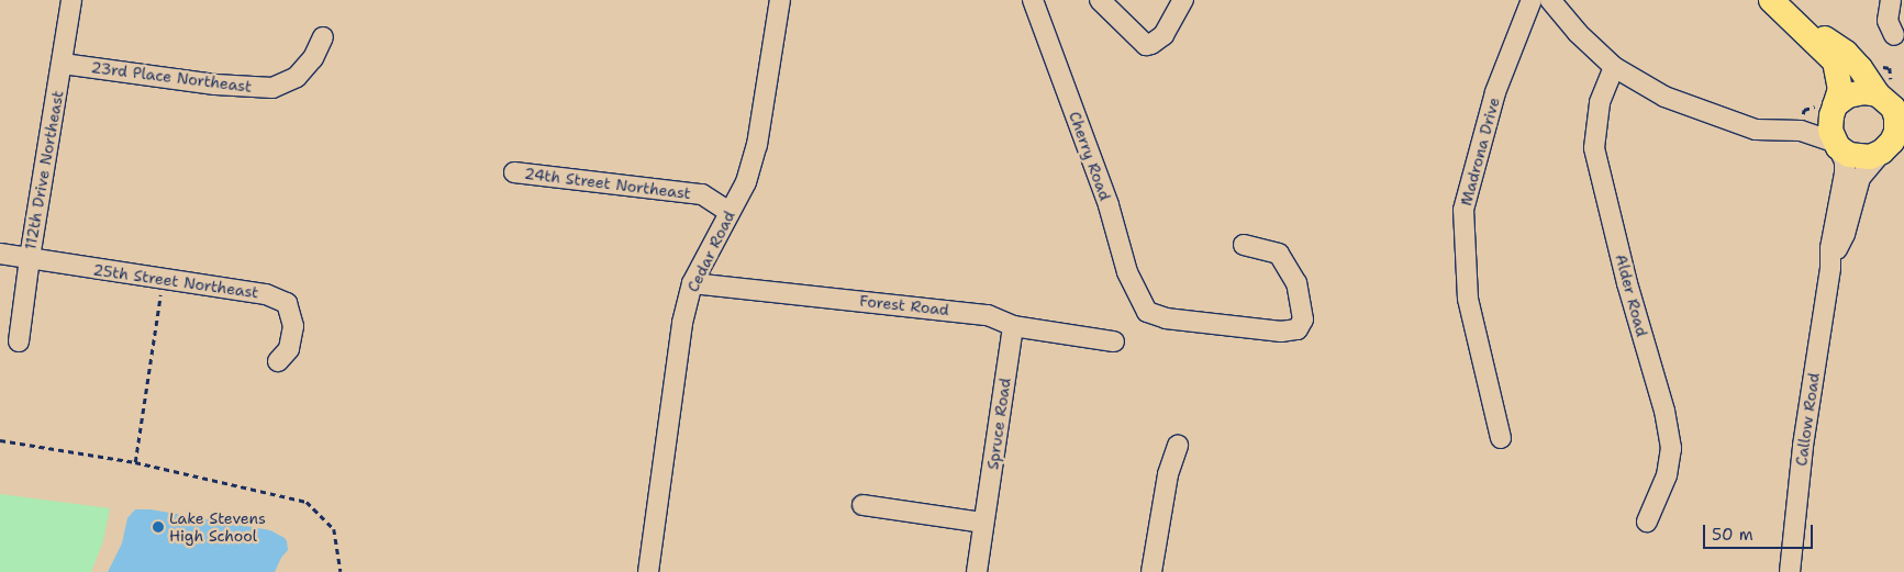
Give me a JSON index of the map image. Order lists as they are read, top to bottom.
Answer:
{
  "streets": {
    "street": [
      "23rd Place Northeast",
      "Madrona Drive",
      "Cherry Road",
      "112th Drive Northeast",
      "24th Street Northeast",
      "Cedar Road",
      "25th Street Northeast",
      "Alder Road",
      "Forest Road",
      "Callow Road",
      "Spruce Road"
    ]
  },
  "crossings": [
    ["23rd Place Northeast", "112th Drive Northeast"],
    ["112th Drive Northeast", "25th Street Northeast"],
    ["24th Street Northeast", "Cedar Road"],
    ["Cedar Road", "Forest Road"],
    ["Forest Road", "Spruce Road"]
  ],
  "places": ["Lake Stevens High School"],
  "scale_bar": "50 m"
}
